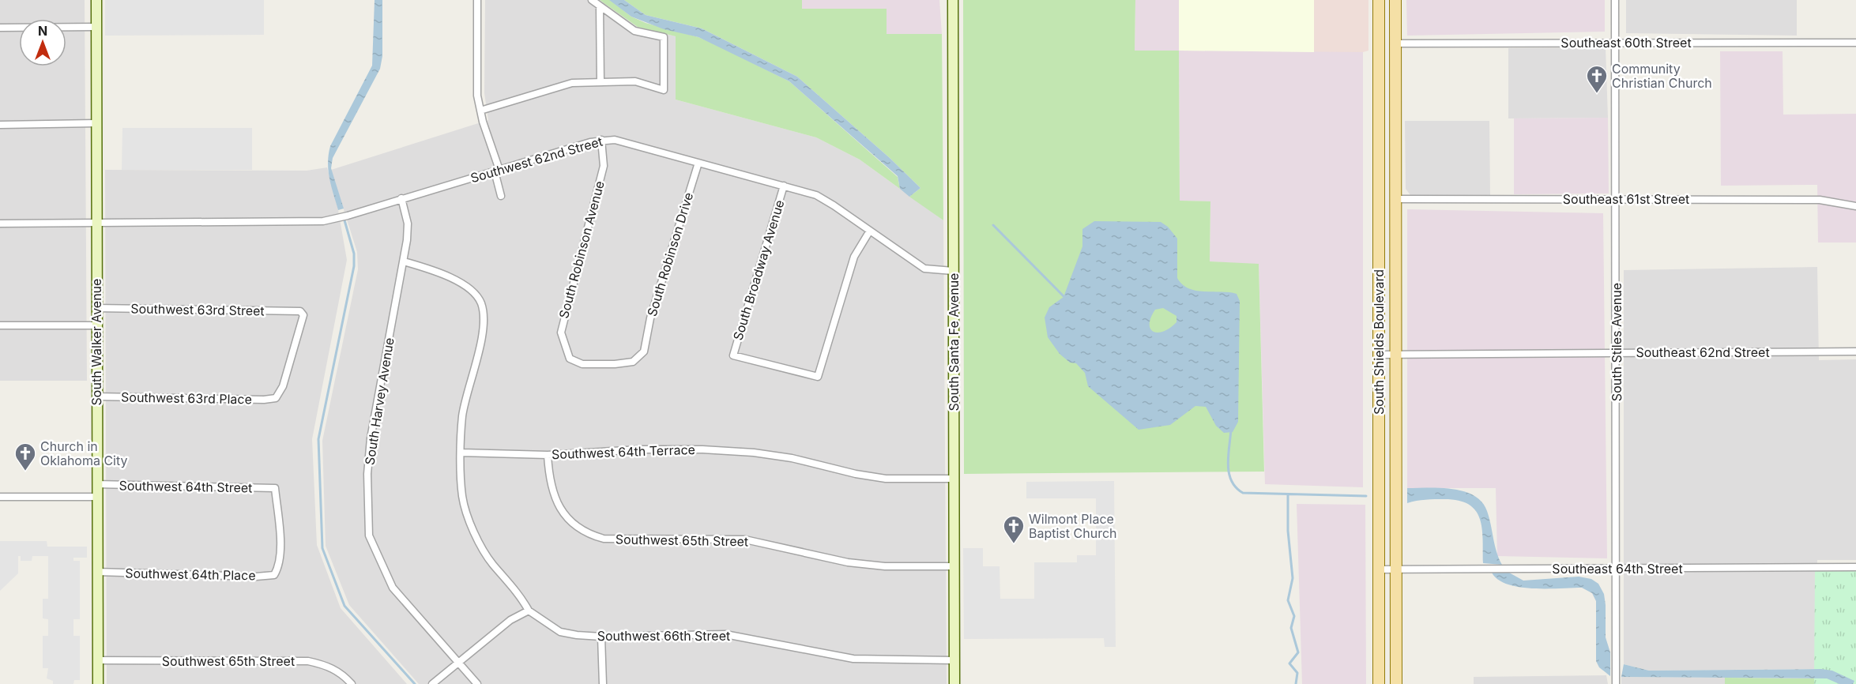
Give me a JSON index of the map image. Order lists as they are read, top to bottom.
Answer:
{
  "streets": {
    "main road": ["South Walker Avenue", "South Santa Fe Avenue", "South Shields Boulevard"],
    "street": [
      "Southeast 60th Street",
      "Southwest 62nd Street",
      "Southeast 61st Street",
      "South Robinson Avenue",
      "South Robinson Drive",
      "South Broadway Avenue",
      "Southwest 63rd Street",
      "South Stiles Avenue",
      "Southeast 62nd Street",
      "Southwest 63rd Place",
      "South Harvey Avenue",
      "Southwest 64th Terrace",
      "Southwest 64th Street",
      "Southwest 65th Street",
      "Southeast 64th Street",
      "Southwest 64th Place",
      "Southwest 66th Street"
    ]
  },
  "crossings": [
    ["Southeast 60th Street", "South Shields Boulevard"],
    ["Southeast 60th Street", "South Stiles Avenue"],
    ["Southwest 62nd Street", "South Robinson Avenue"],
    ["Southwest 62nd Street", "South Robinson Drive"],
    ["Southwest 62nd Street", "South Broadway Avenue"],
    ["Southwest 62nd Street", "South Walker Avenue"],
    ["Southwest 62nd Street", "South Santa Fe Avenue"],
    ["Southwest 62nd Street", "South Harvey Avenue"],
    ["Southeast 61st Street", "South Shields Boulevard"],
    ["Southeast 61st Street", "South Stiles Avenue"],
    ["South Robinson Avenue", "South Robinson Drive"],
    ["Southwest 63rd Street", "South Walker Avenue"],
    ["Southwest 63rd Street", "Southwest 63rd Place"],
    ["South Walker Avenue", "Southwest 63rd Place"],
    ["South Walker Avenue", "Southwest 64th Street"],
    ["South Walker Avenue", "Southwest 65th Street"],
    ["South Walker Avenue", "Southwest 64th Place"],
    ["South Santa Fe Avenue", "Southwest 64th Terrace"],
    ["South Santa Fe Avenue", "Southwest 65th Street"],
    ["South Santa Fe Avenue", "Southwest 66th Street"],
    ["South Shields Boulevard", "Southeast 62nd Street"],
    ["South Shields Boulevard", "Southeast 64th Street"],
    ["South Stiles Avenue", "Southeast 62nd Street"],
    ["South Stiles Avenue", "Southeast 64th Street"],
    ["Southwest 64th Terrace", "Southwest 65th Street"],
    ["Southwest 64th Street", "Southwest 64th Place"]
  ],
  "places": {
    "church": ["Community Christian Church", "Church in Oklahoma City", "Wilmont Place Baptist Church"]
  },
  "north": "top"
}
